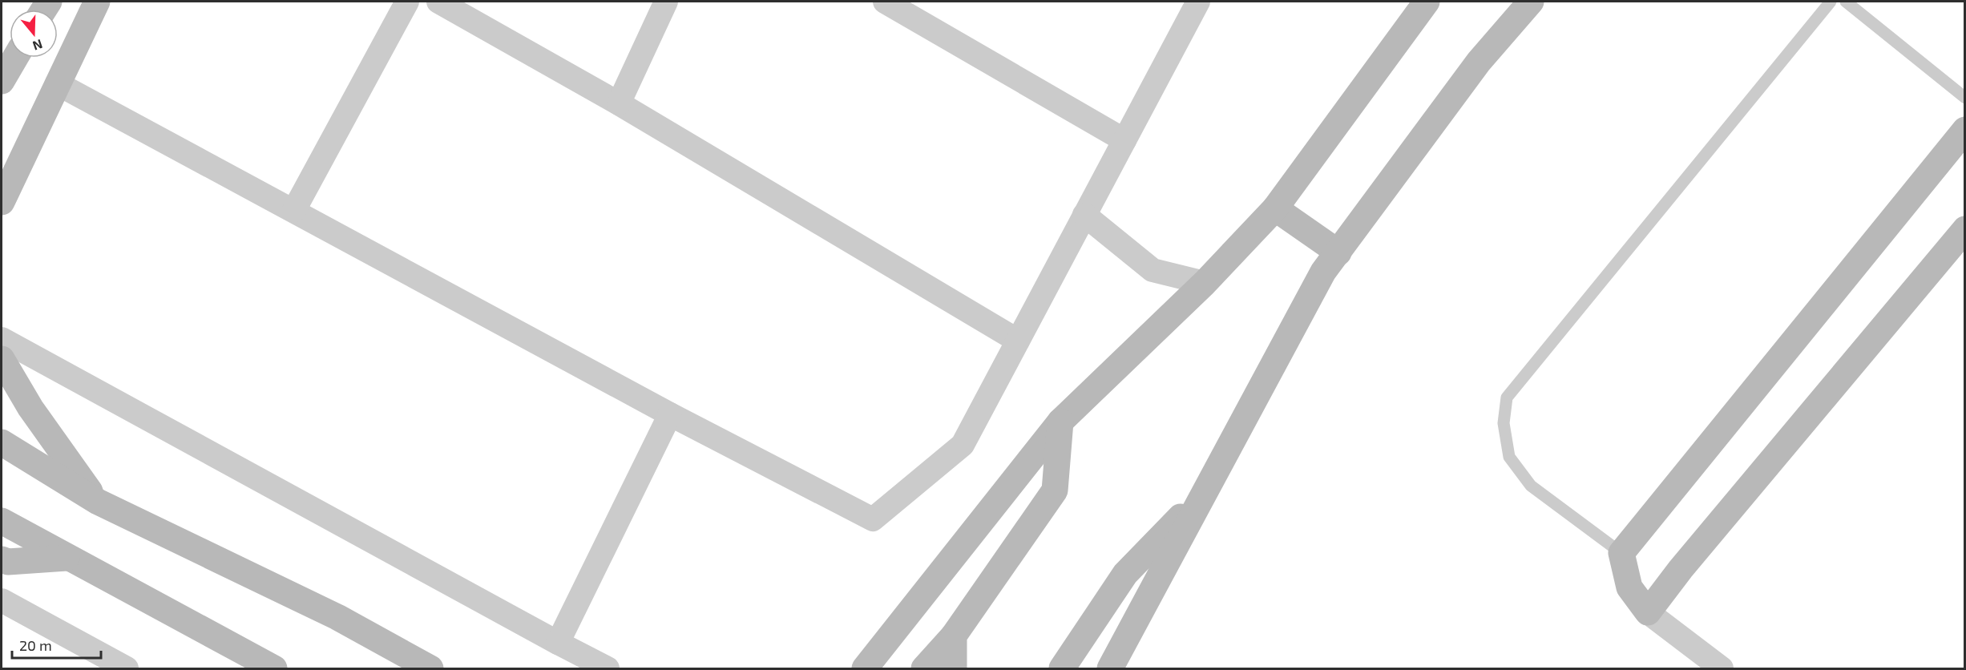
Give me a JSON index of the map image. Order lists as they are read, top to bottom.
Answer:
{
  "scale_bar": "20 m",
  "north": "bottom"
}
